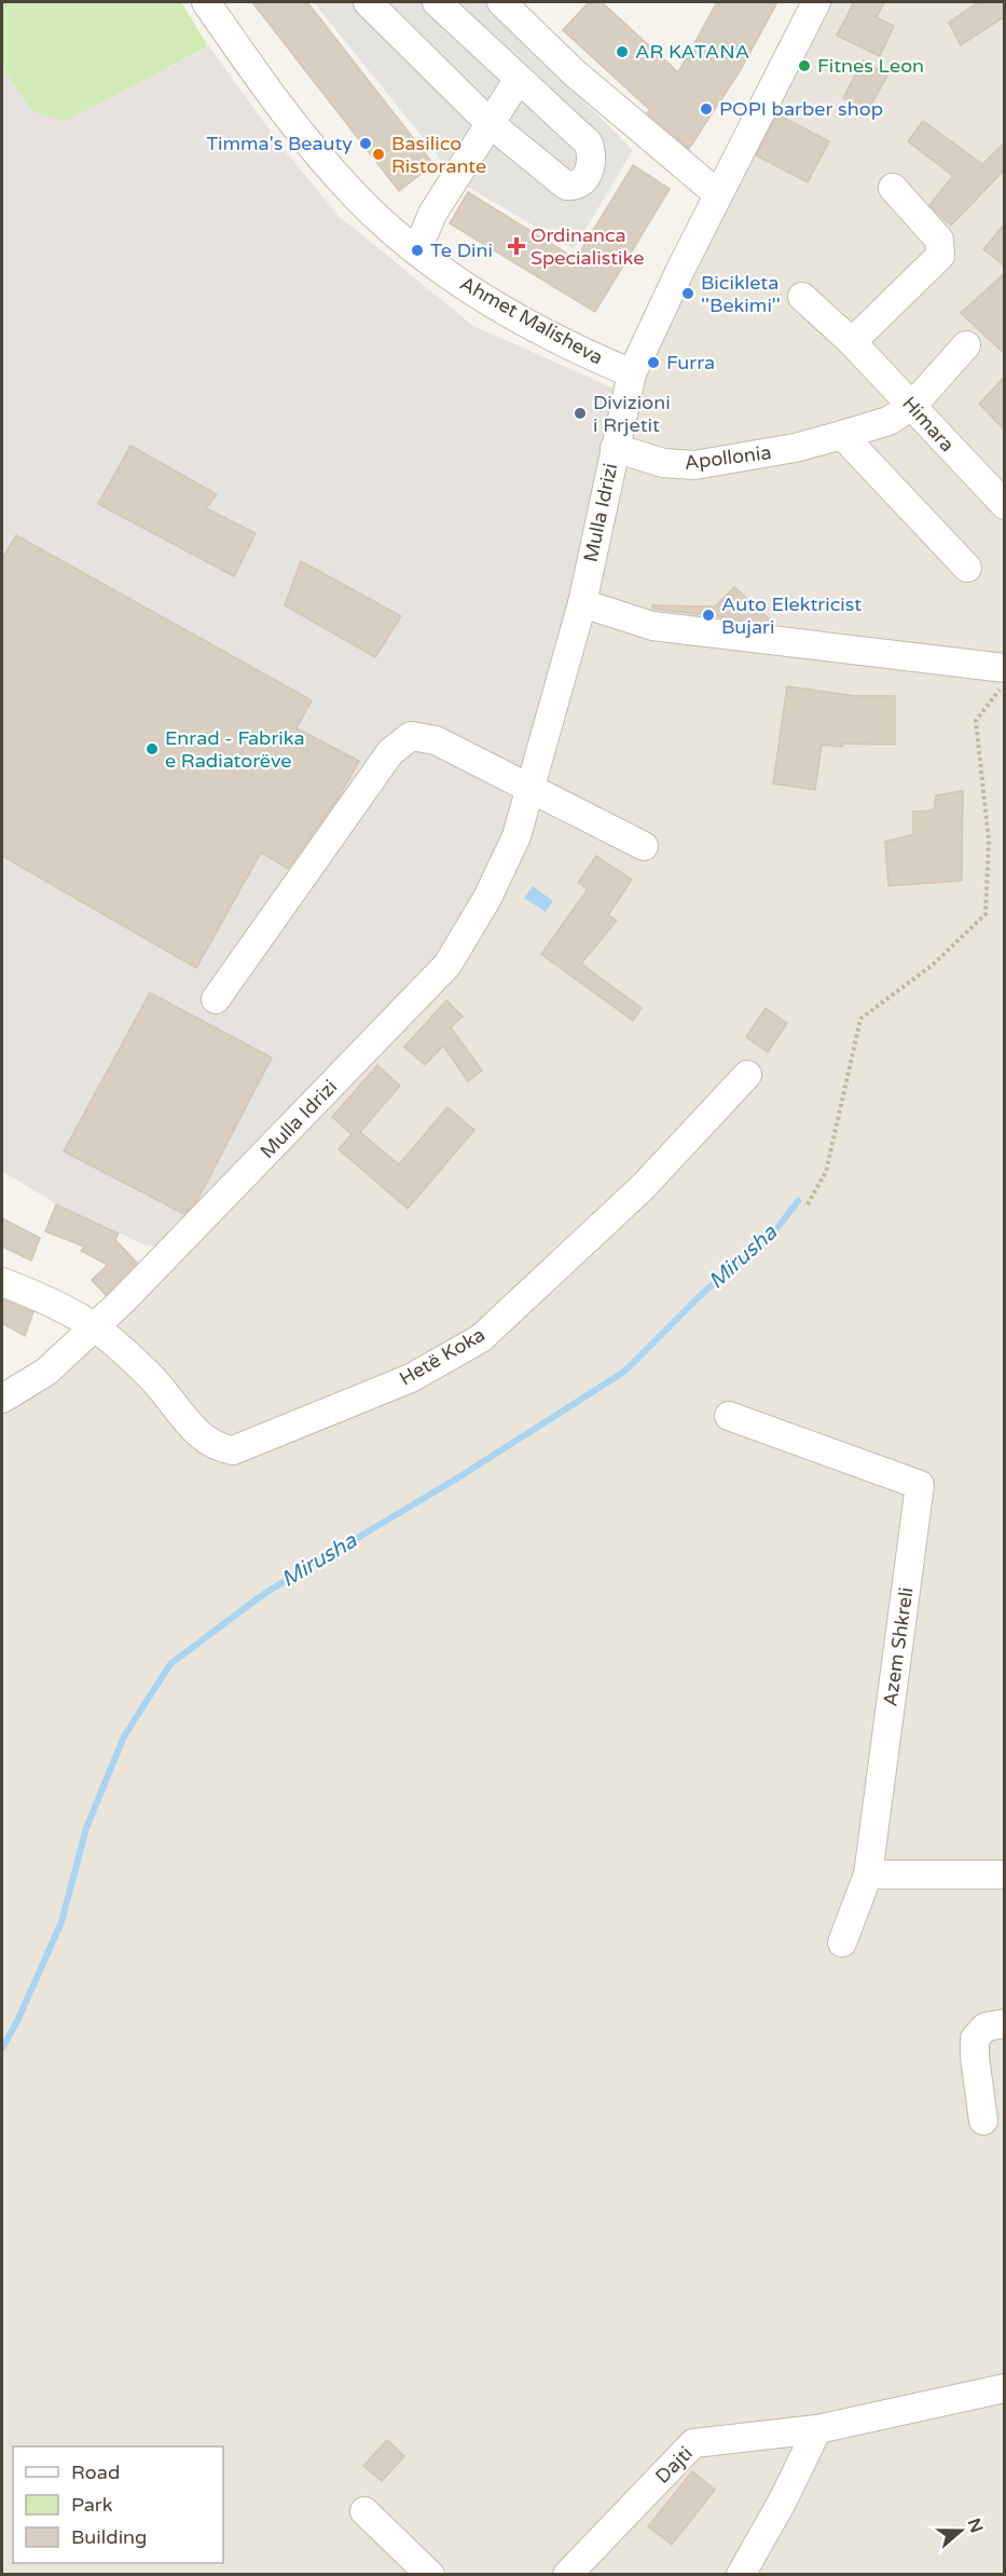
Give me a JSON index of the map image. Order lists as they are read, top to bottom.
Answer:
{
  "streets": {
    "street": [
      "Ahmet Malisheva",
      "Himara",
      "Apollonia",
      "Mulla Idrizi",
      "Hetë Koka",
      "Azem Shkreli",
      "Dajti"
    ]
  },
  "crossings": [
    ["Ahmet Malisheva", "Mulla Idrizi"],
    ["Himara", "Apollonia"],
    ["Apollonia", "Mulla Idrizi"],
    ["Mulla Idrizi", "Hetë Koka"]
  ],
  "water": ["Mirusha"],
  "places": {
    "other": [
      "AR KATANA",
      "Fitnes Leon",
      "POPI barber shop",
      "Timma's Beauty",
      "Basilico Ristorante",
      "Te Dini",
      "Bicikleta ''Bekimi''",
      "Furra",
      "Divizioni i Rrjetit",
      "Auto Elektricist Bujari",
      "Enrad - Fabrika e Radiatorëve"
    ],
    "health": ["Ordinanca Specialistike"]
  },
  "legend": ["Road", "Park", "Building"],
  "north": "right"
}
